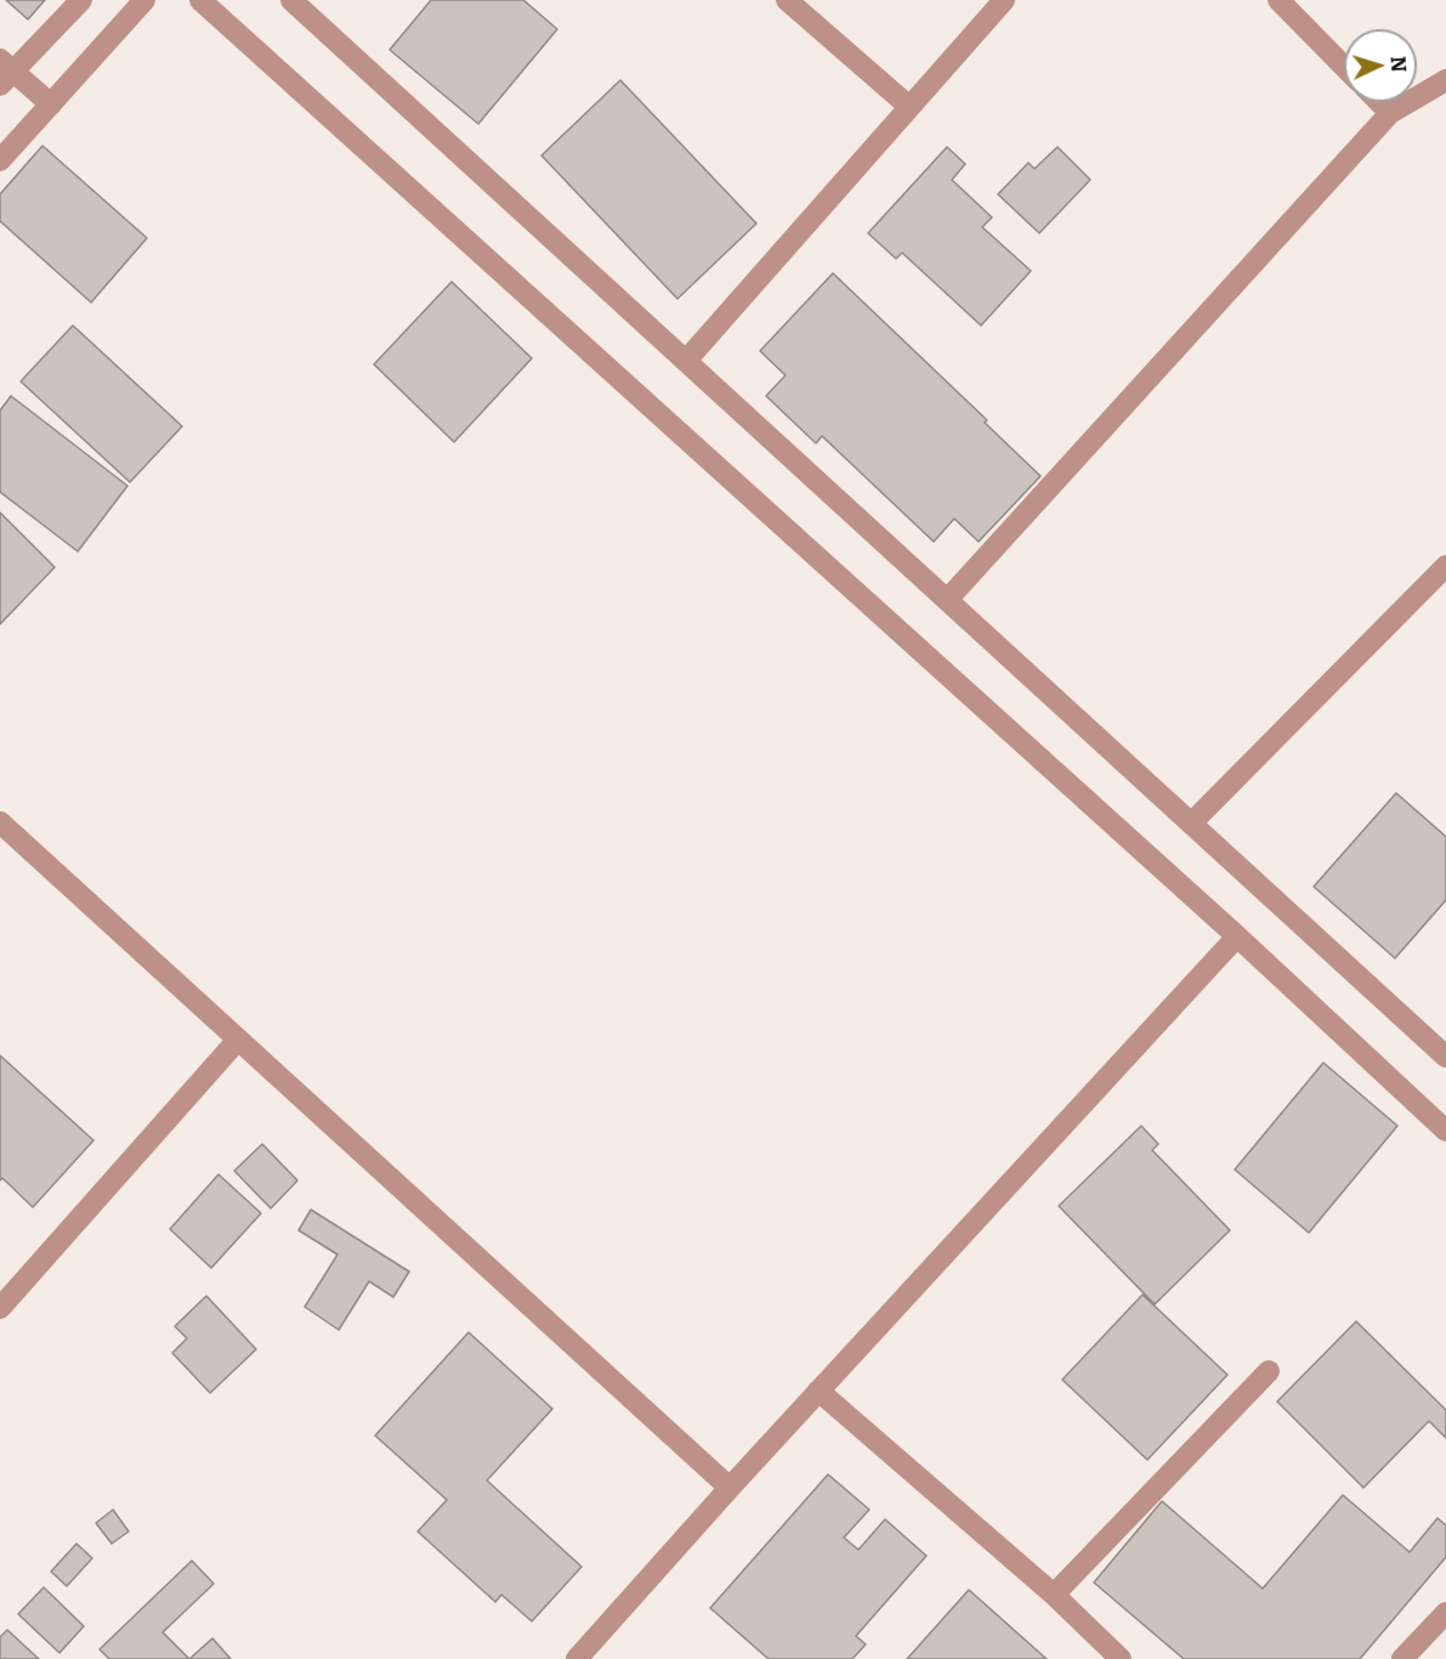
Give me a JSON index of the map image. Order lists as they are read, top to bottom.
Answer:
{
  "north": "right"
}
